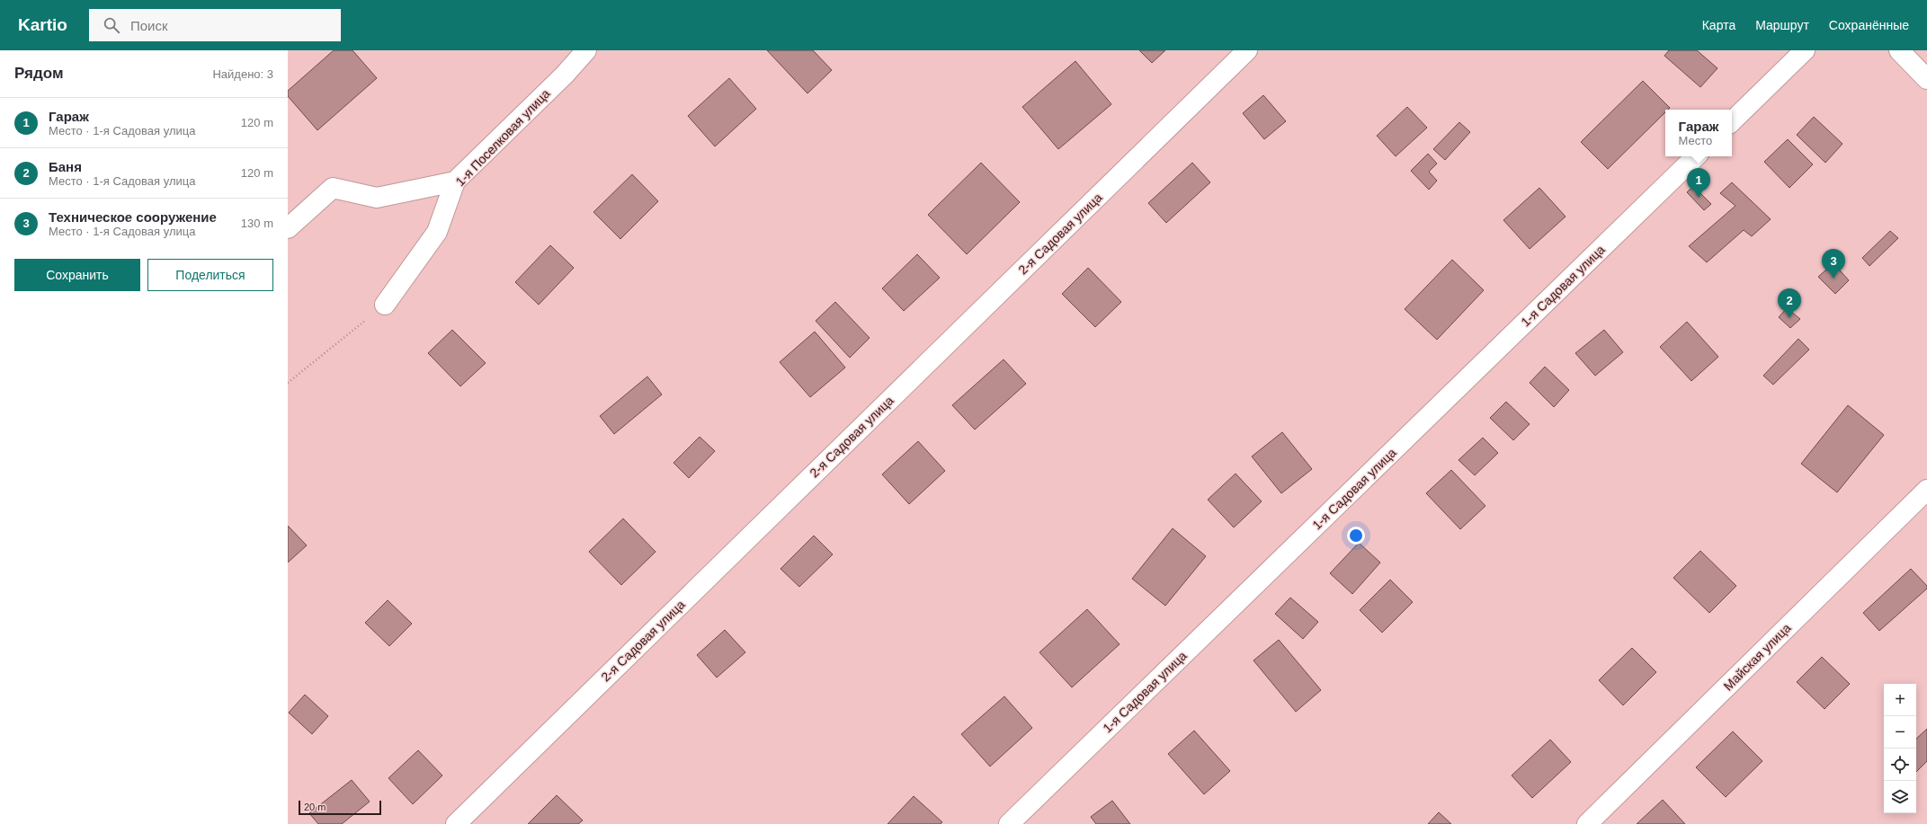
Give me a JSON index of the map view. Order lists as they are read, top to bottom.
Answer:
{
  "streets": {
    "street": [
      "1-я Поселковая улица",
      "2-я Садовая улица",
      "1-я Садовая улица",
      "Майская улица"
    ]
  },
  "scale_bar": "20 m",
  "page": {
    "header": "Kartio",
    "search": "Поиск",
    "nav": ["Карта", "Маршрут", "Сохранённые"],
    "heading": ["Рядом", "Найдено: 3"],
    "list": [
      {
        "mark": "1",
        "name": "Гараж",
        "note": "Место · 1-я Садовая улица",
        "value": "120 m"
      },
      {
        "mark": "2",
        "name": "Баня",
        "note": "Место · 1-я Садовая улица",
        "value": "120 m"
      },
      {
        "mark": "3",
        "name": "Техническое сооружение",
        "note": "Место · 1-я Садовая улица",
        "value": "130 m"
      }
    ],
    "popup": ["Гараж", "Место"],
    "pins": ["1", "3", "2"],
    "buttons": ["Сохранить", "Поделиться"],
    "map_buttons": ["+", "−"],
    "scale": "20 m"
  }
}
